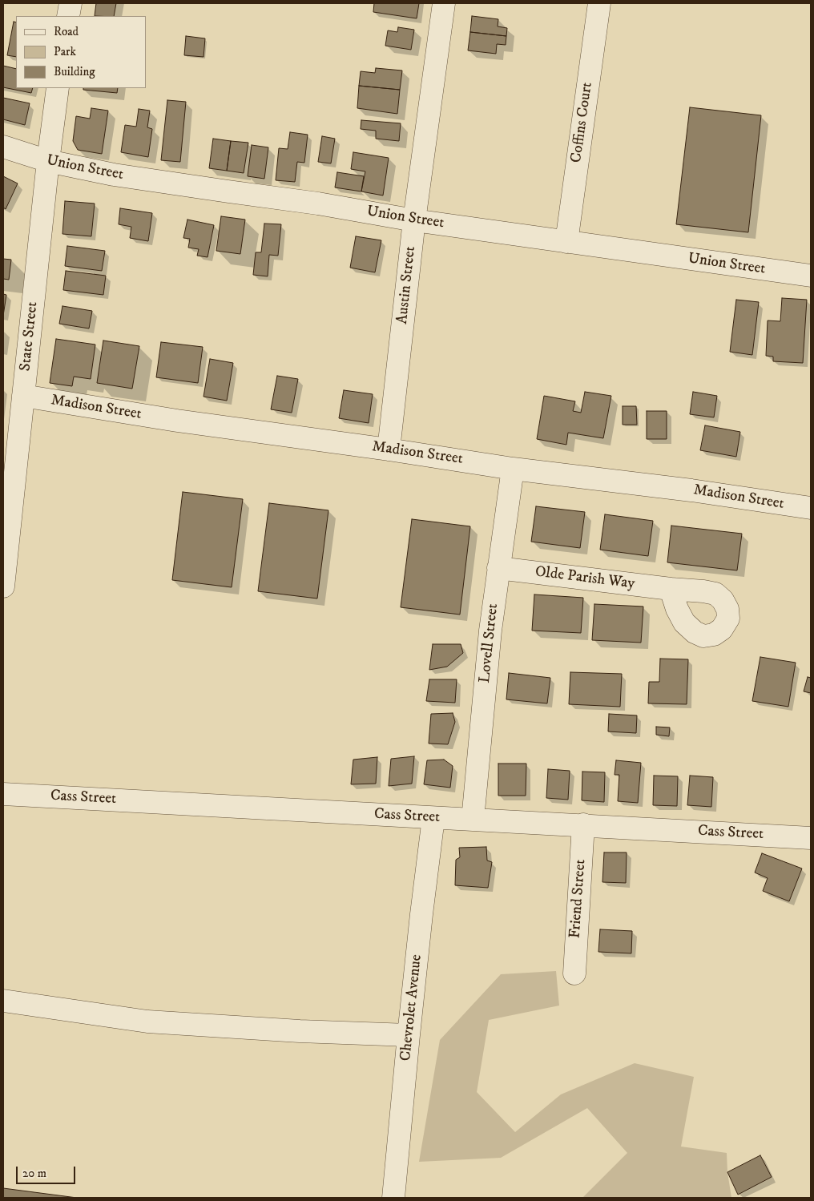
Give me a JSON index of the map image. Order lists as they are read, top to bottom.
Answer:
{
  "streets": {
    "street": [
      "Coffins Court",
      "Union Street",
      "Austin Street",
      "State Street",
      "Madison Street",
      "Olde Parish Way",
      "Lovell Street",
      "Cass Street",
      "Friend Street",
      "Chevrolet Avenue"
    ]
  },
  "crossings": [
    ["Coffins Court", "Union Street"],
    ["Union Street", "Austin Street"],
    ["Union Street", "State Street"],
    ["Austin Street", "Madison Street"],
    ["State Street", "Madison Street"],
    ["Madison Street", "Lovell Street"],
    ["Olde Parish Way", "Lovell Street"],
    ["Lovell Street", "Cass Street"],
    ["Cass Street", "Friend Street"],
    ["Cass Street", "Chevrolet Avenue"]
  ],
  "legend": ["Road", "Park", "Building"],
  "scale_bar": "20 m"
}
